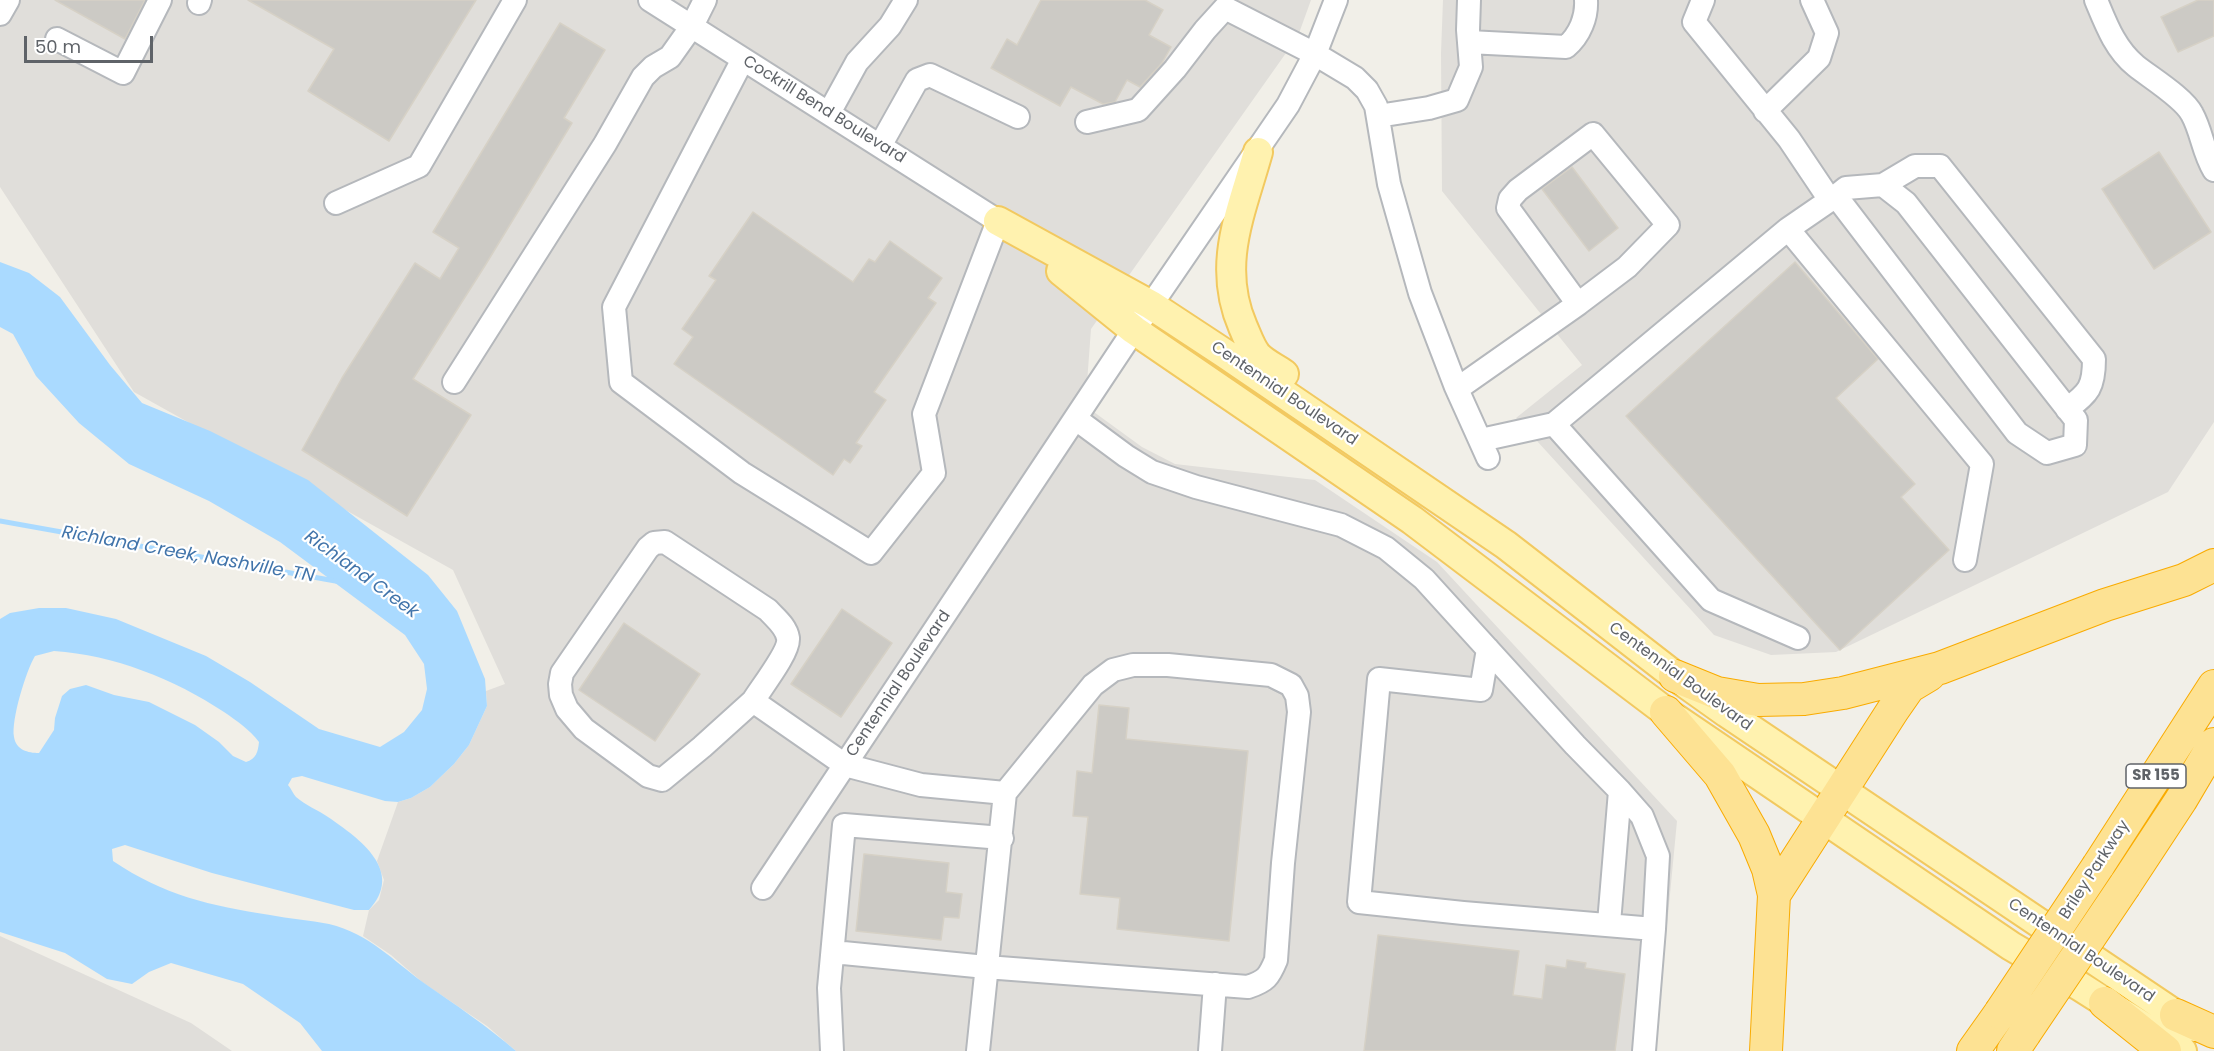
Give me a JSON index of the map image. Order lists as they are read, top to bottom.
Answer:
{
  "streets": {
    "highway": ["SR 155", "Briley Parkway"],
    "main road": ["Centennial Boulevard"],
    "street": ["Cockrill Bend Boulevard"]
  },
  "crossings": [
    ["Cockrill Bend Boulevard", "Centennial Boulevard"]
  ],
  "water": ["Richland Creek, Nashville, TN", "Richland Creek"],
  "scale_bar": "50 m"
}
